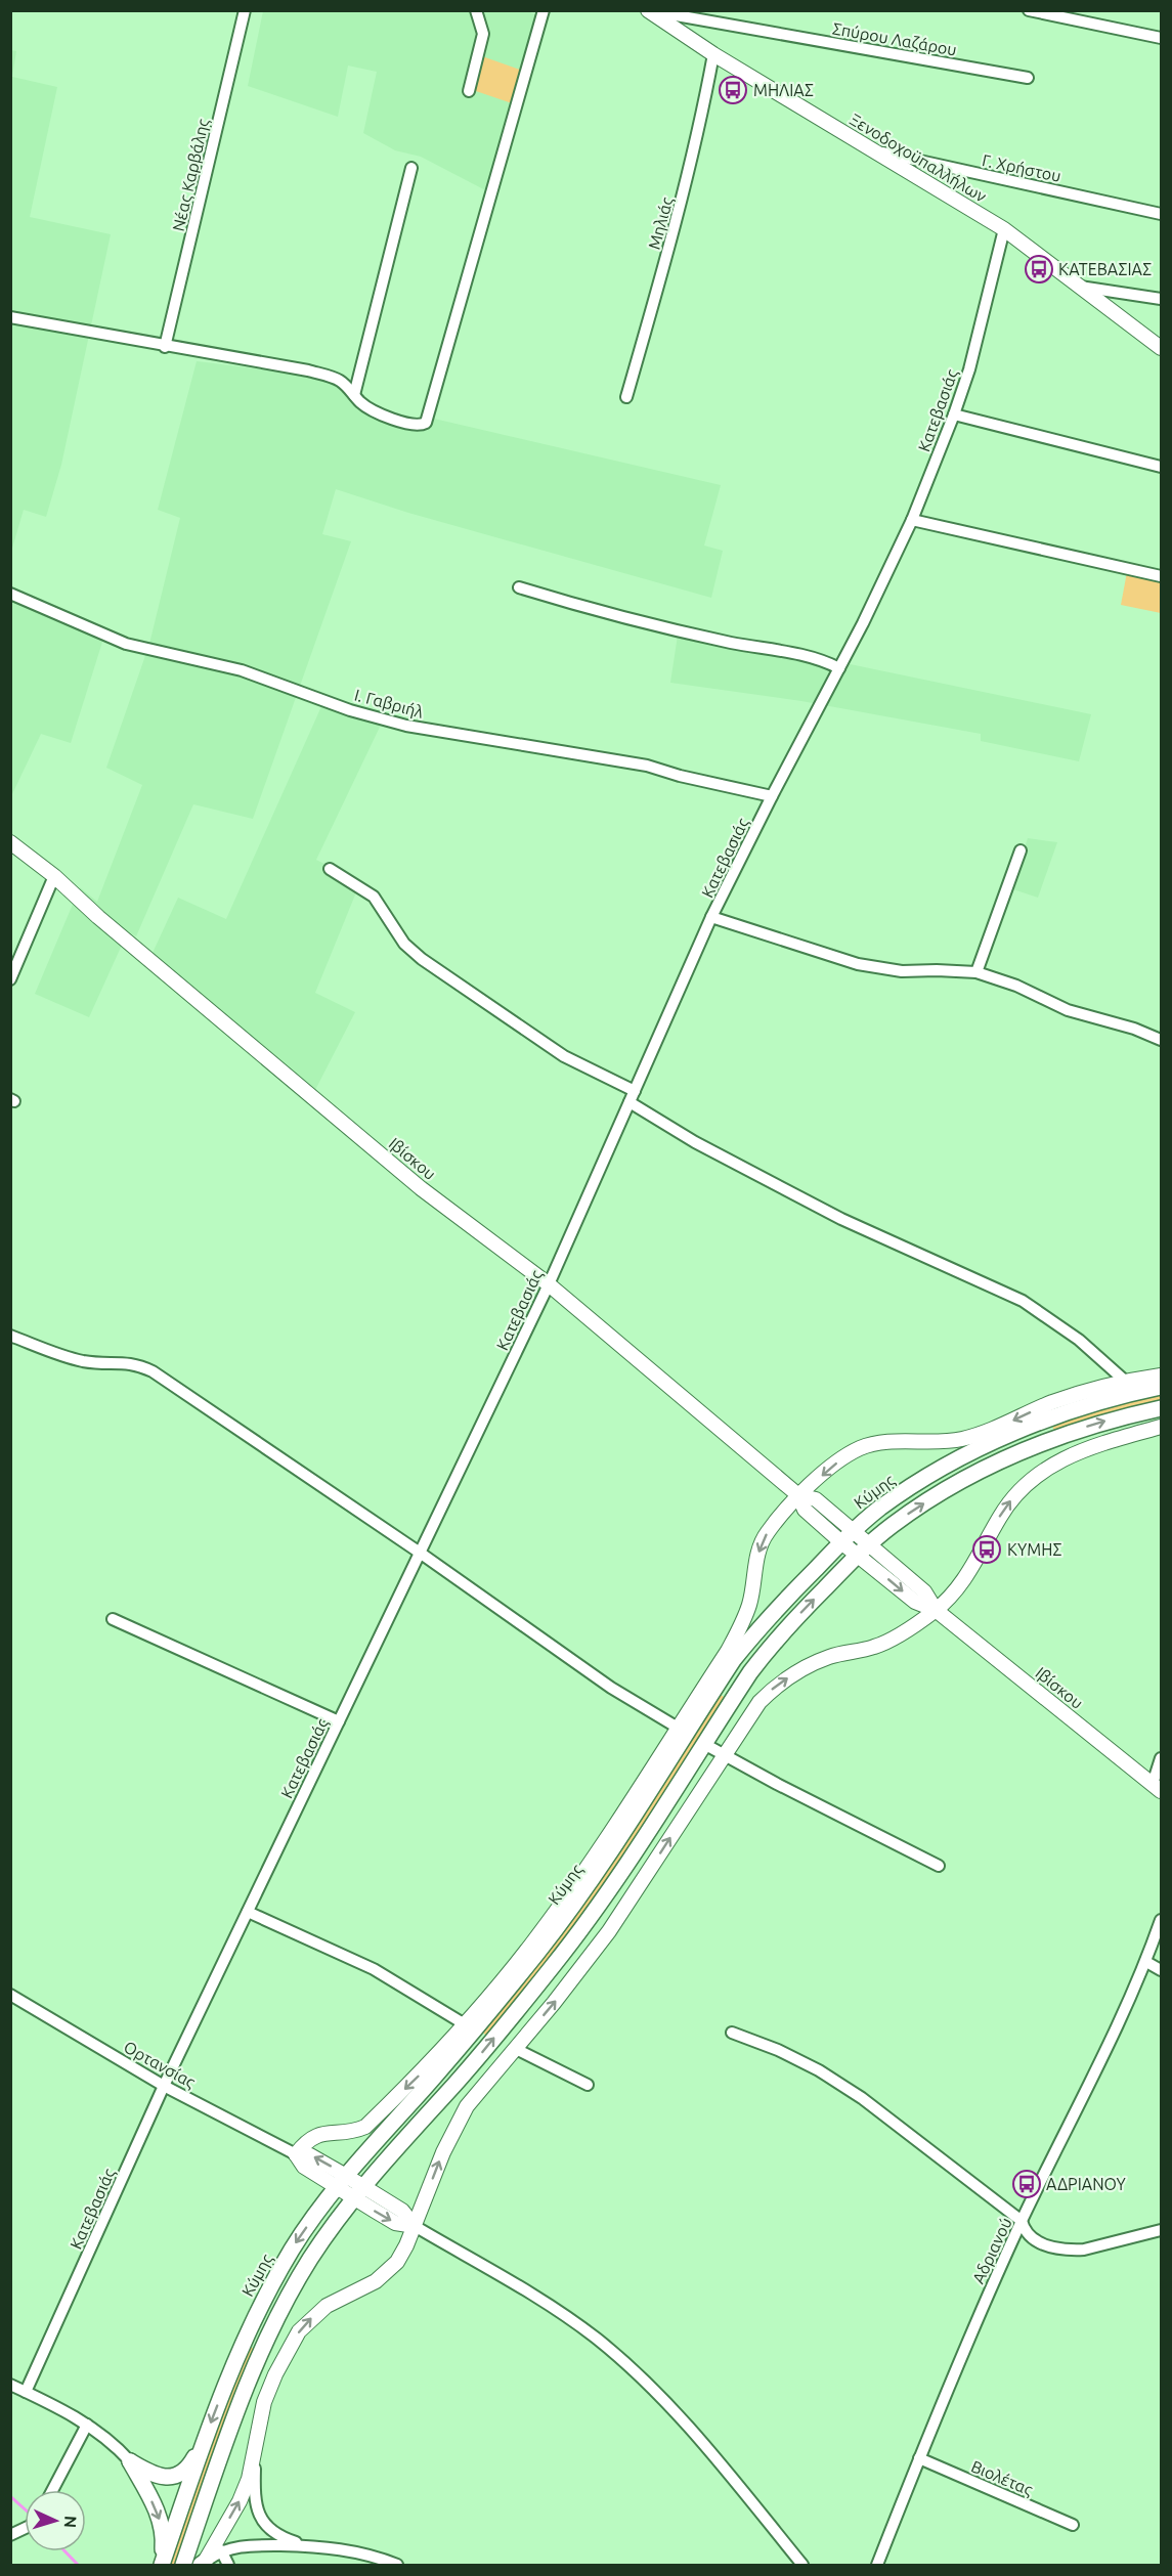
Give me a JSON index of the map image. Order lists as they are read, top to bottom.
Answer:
{
  "streets": {
    "main road": ["Κύμης"],
    "street": [
      "Σπύρου Λαζάρου",
      "Ξενοδοχοϋπαλλήλων",
      "Γ. Χρήστου",
      "Νέας Καρβάλης",
      "Μηλιάς",
      "Κατεβασιάς",
      "Ι. Γαβριήλ",
      "Ιβίσκου",
      "Ορτανσίας",
      "Αδριανού",
      "Βιολέτας"
    ]
  },
  "crossings": [
    ["Σπύρου Λαζάρου", "Ξενοδοχοϋπαλλήλων"],
    ["Ξενοδοχοϋπαλλήλων", "Γ. Χρήστου"],
    ["Ξενοδοχοϋπαλλήλων", "Μηλιάς"],
    ["Ξενοδοχοϋπαλλήλων", "Κατεβασιάς"],
    ["Κατεβασιάς", "Ι. Γαβριήλ"],
    ["Κατεβασιάς", "Ιβίσκου"],
    ["Κατεβασιάς", "Ορτανσίας"],
    ["Ιβίσκου", "Κύμης"],
    ["Αδριανού", "Βιολέτας"]
  ],
  "places": {
    "bus stop": [
      "ΜΗΛΙΑΣ",
      "ΚΑΤΕΒΑΣΙΑΣ",
      "ΚΥΜΗΣ",
      "ΑΔΡΙΑΝΟΥ"
    ]
  },
  "north": "right"
}
